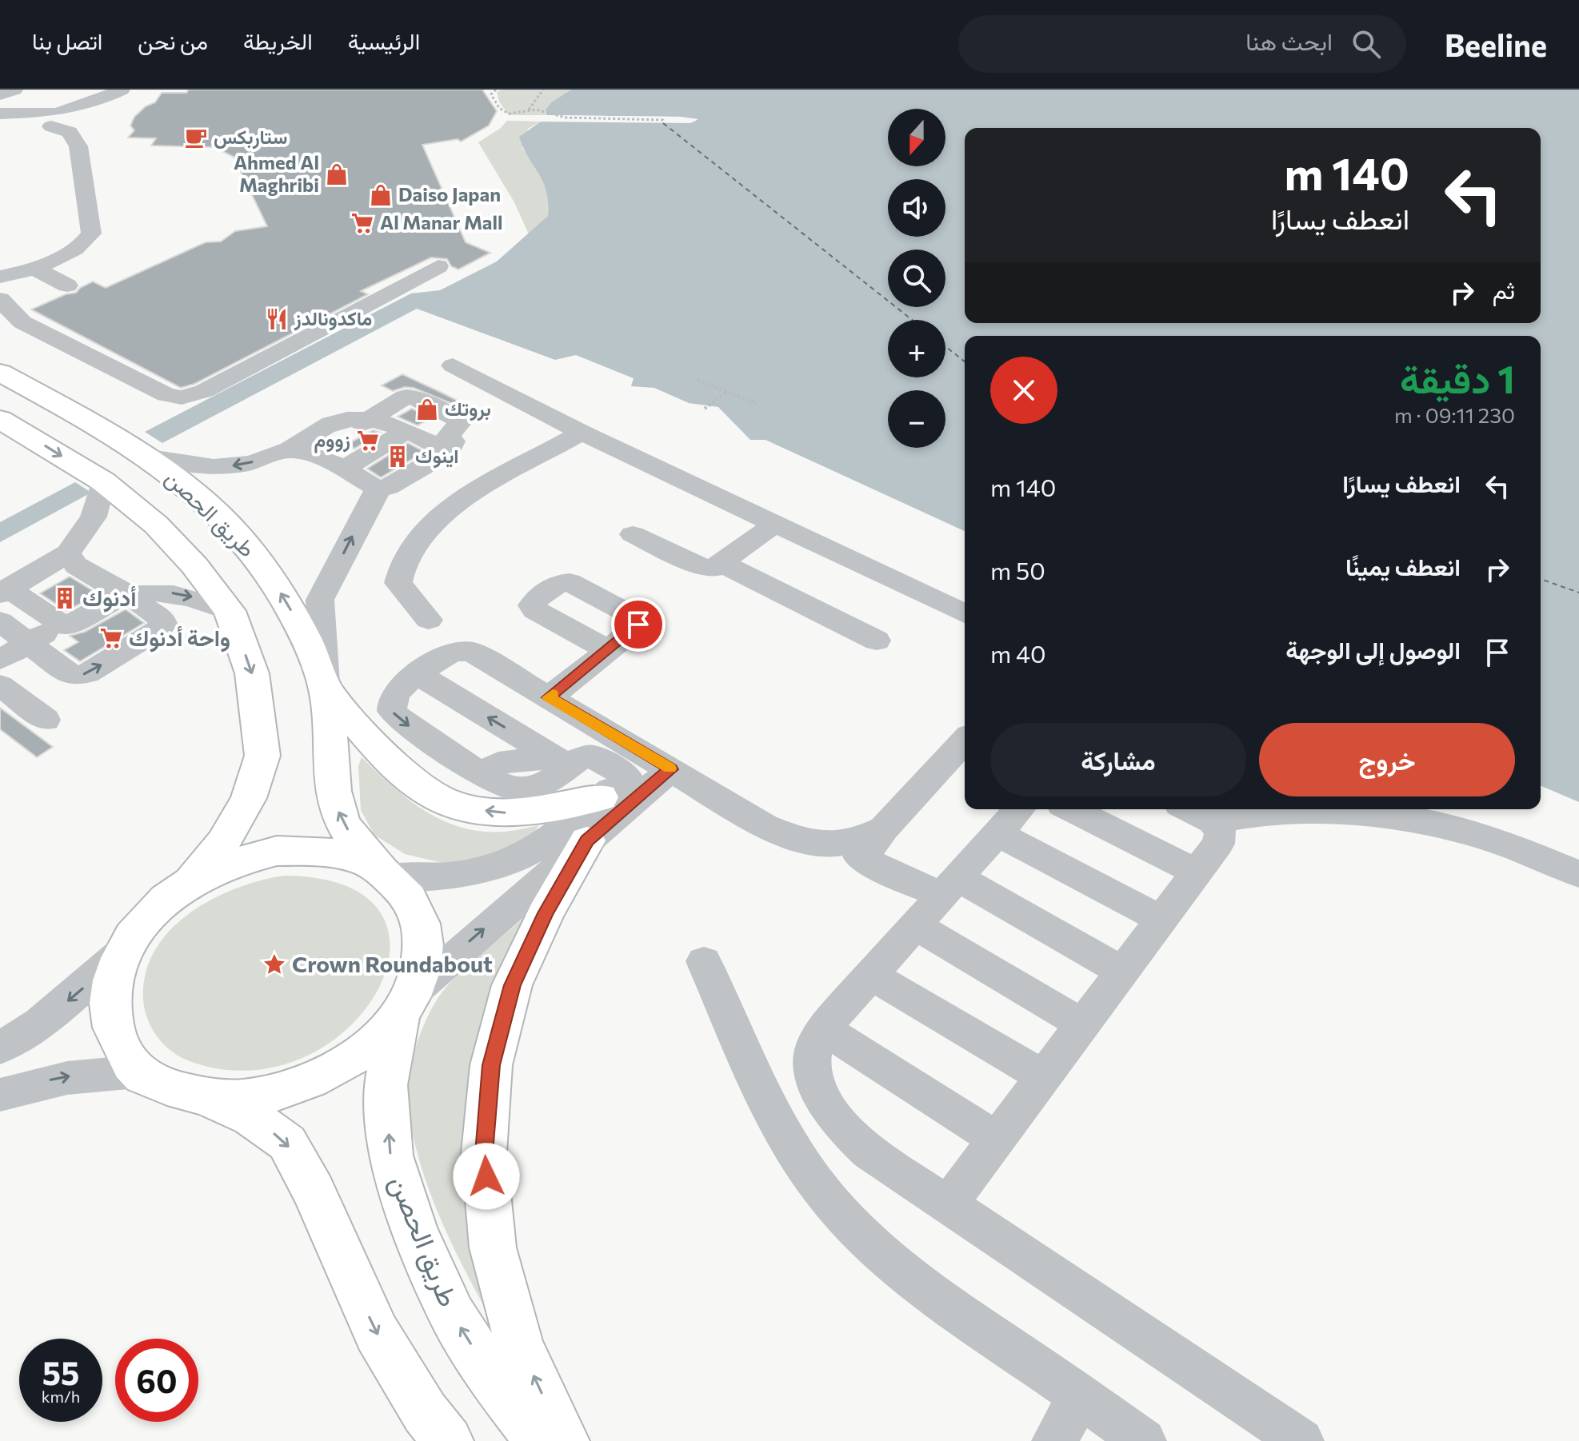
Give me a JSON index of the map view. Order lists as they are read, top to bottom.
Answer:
{
  "streets": {
    "main road": ["طريق الحصن"]
  },
  "places": {
    "cafe": ["ستاربكس"],
    "shop": ["Ahmed Al Maghribi", "Daiso Japan", "بروتك"],
    "supermarket": ["Al Manar Mall", "زووم", "واحة أدنوك"],
    "restaurant": ["ماكدونالدز"],
    "building": ["اينوك", "أدنوك"],
    "place": ["Crown Roundabout"]
  },
  "north": "bottom",
  "page": {
    "header": "Beeline",
    "search": "ابحث هنا",
    "nav": [
      "الرئيسية",
      "الخريطة",
      "من نحن",
      "اتصل بنا"
    ],
    "map_buttons": ["+", "−"],
    "turn": ["140 m", "انعطف يسارًا"],
    "then": "ثم",
    "heading": ["1 دقيقة", "230 m · 09:11"],
    "list": [
      {
        "name": "انعطف يسارًا",
        "value": "140 m"
      },
      {
        "name": "انعطف يمينًا",
        "value": "50 m"
      },
      {
        "name": "الوصول إلى الوجهة",
        "value": "40 m"
      }
    ],
    "buttons": ["خروج", "مشاركة"],
    "speed": "55 km/h",
    "limit": "60"
  }
}
